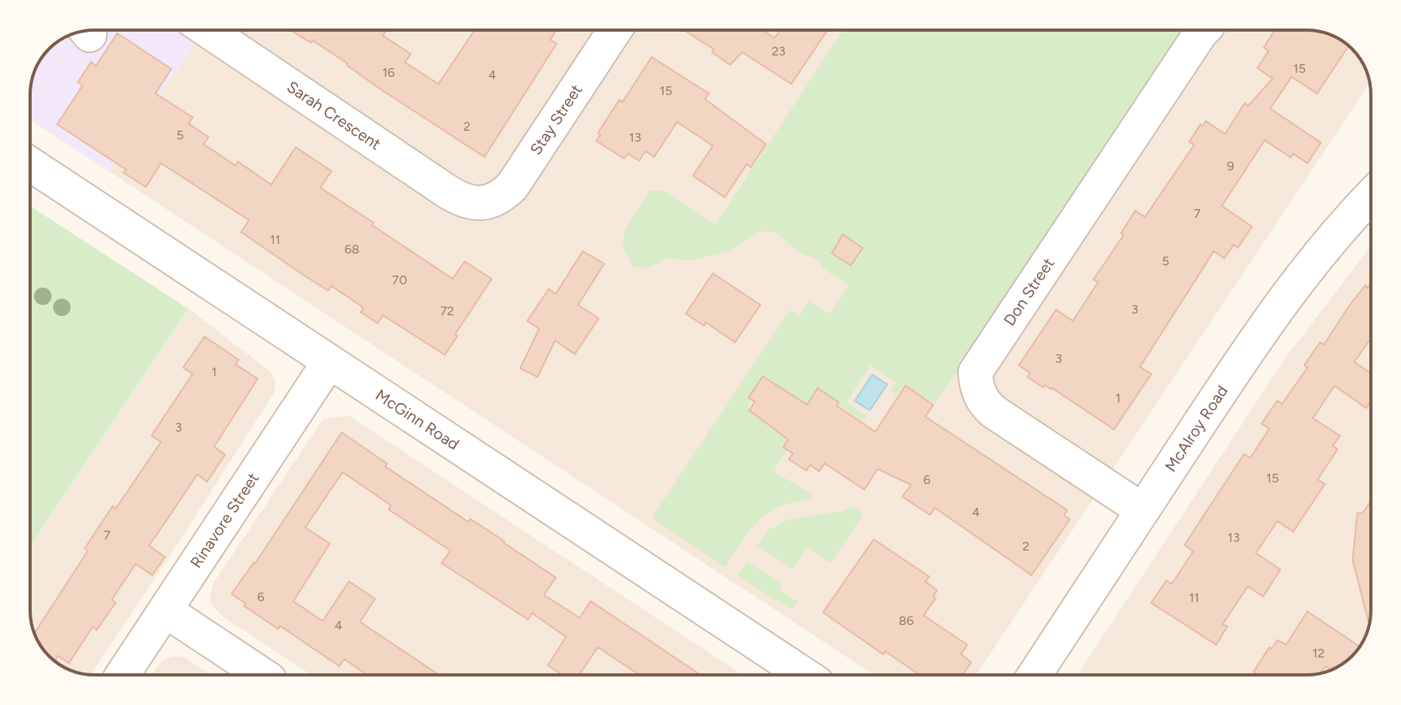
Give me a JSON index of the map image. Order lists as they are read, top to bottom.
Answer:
{
  "streets": {
    "street": [
      "Sarah Crescent",
      "Stay Street",
      "Don Street",
      "McGinn Road",
      "McAlroy Road",
      "Rinavore Street"
    ]
  },
  "crossings": [
    ["Sarah Crescent", "Stay Street"],
    ["Don Street", "McAlroy Road"],
    ["McGinn Road", "Rinavore Street"]
  ],
  "house_numbers": [
    "23",
    "15",
    "16",
    "4",
    "15",
    "2",
    "5",
    "13",
    "9",
    "7",
    "11",
    "68",
    "5",
    "70",
    "3",
    "72",
    "3",
    "1",
    "1",
    "3",
    "15",
    "6",
    "4",
    "7",
    "13",
    "2",
    "6",
    "11",
    "86",
    "4",
    "12"
  ]
}
